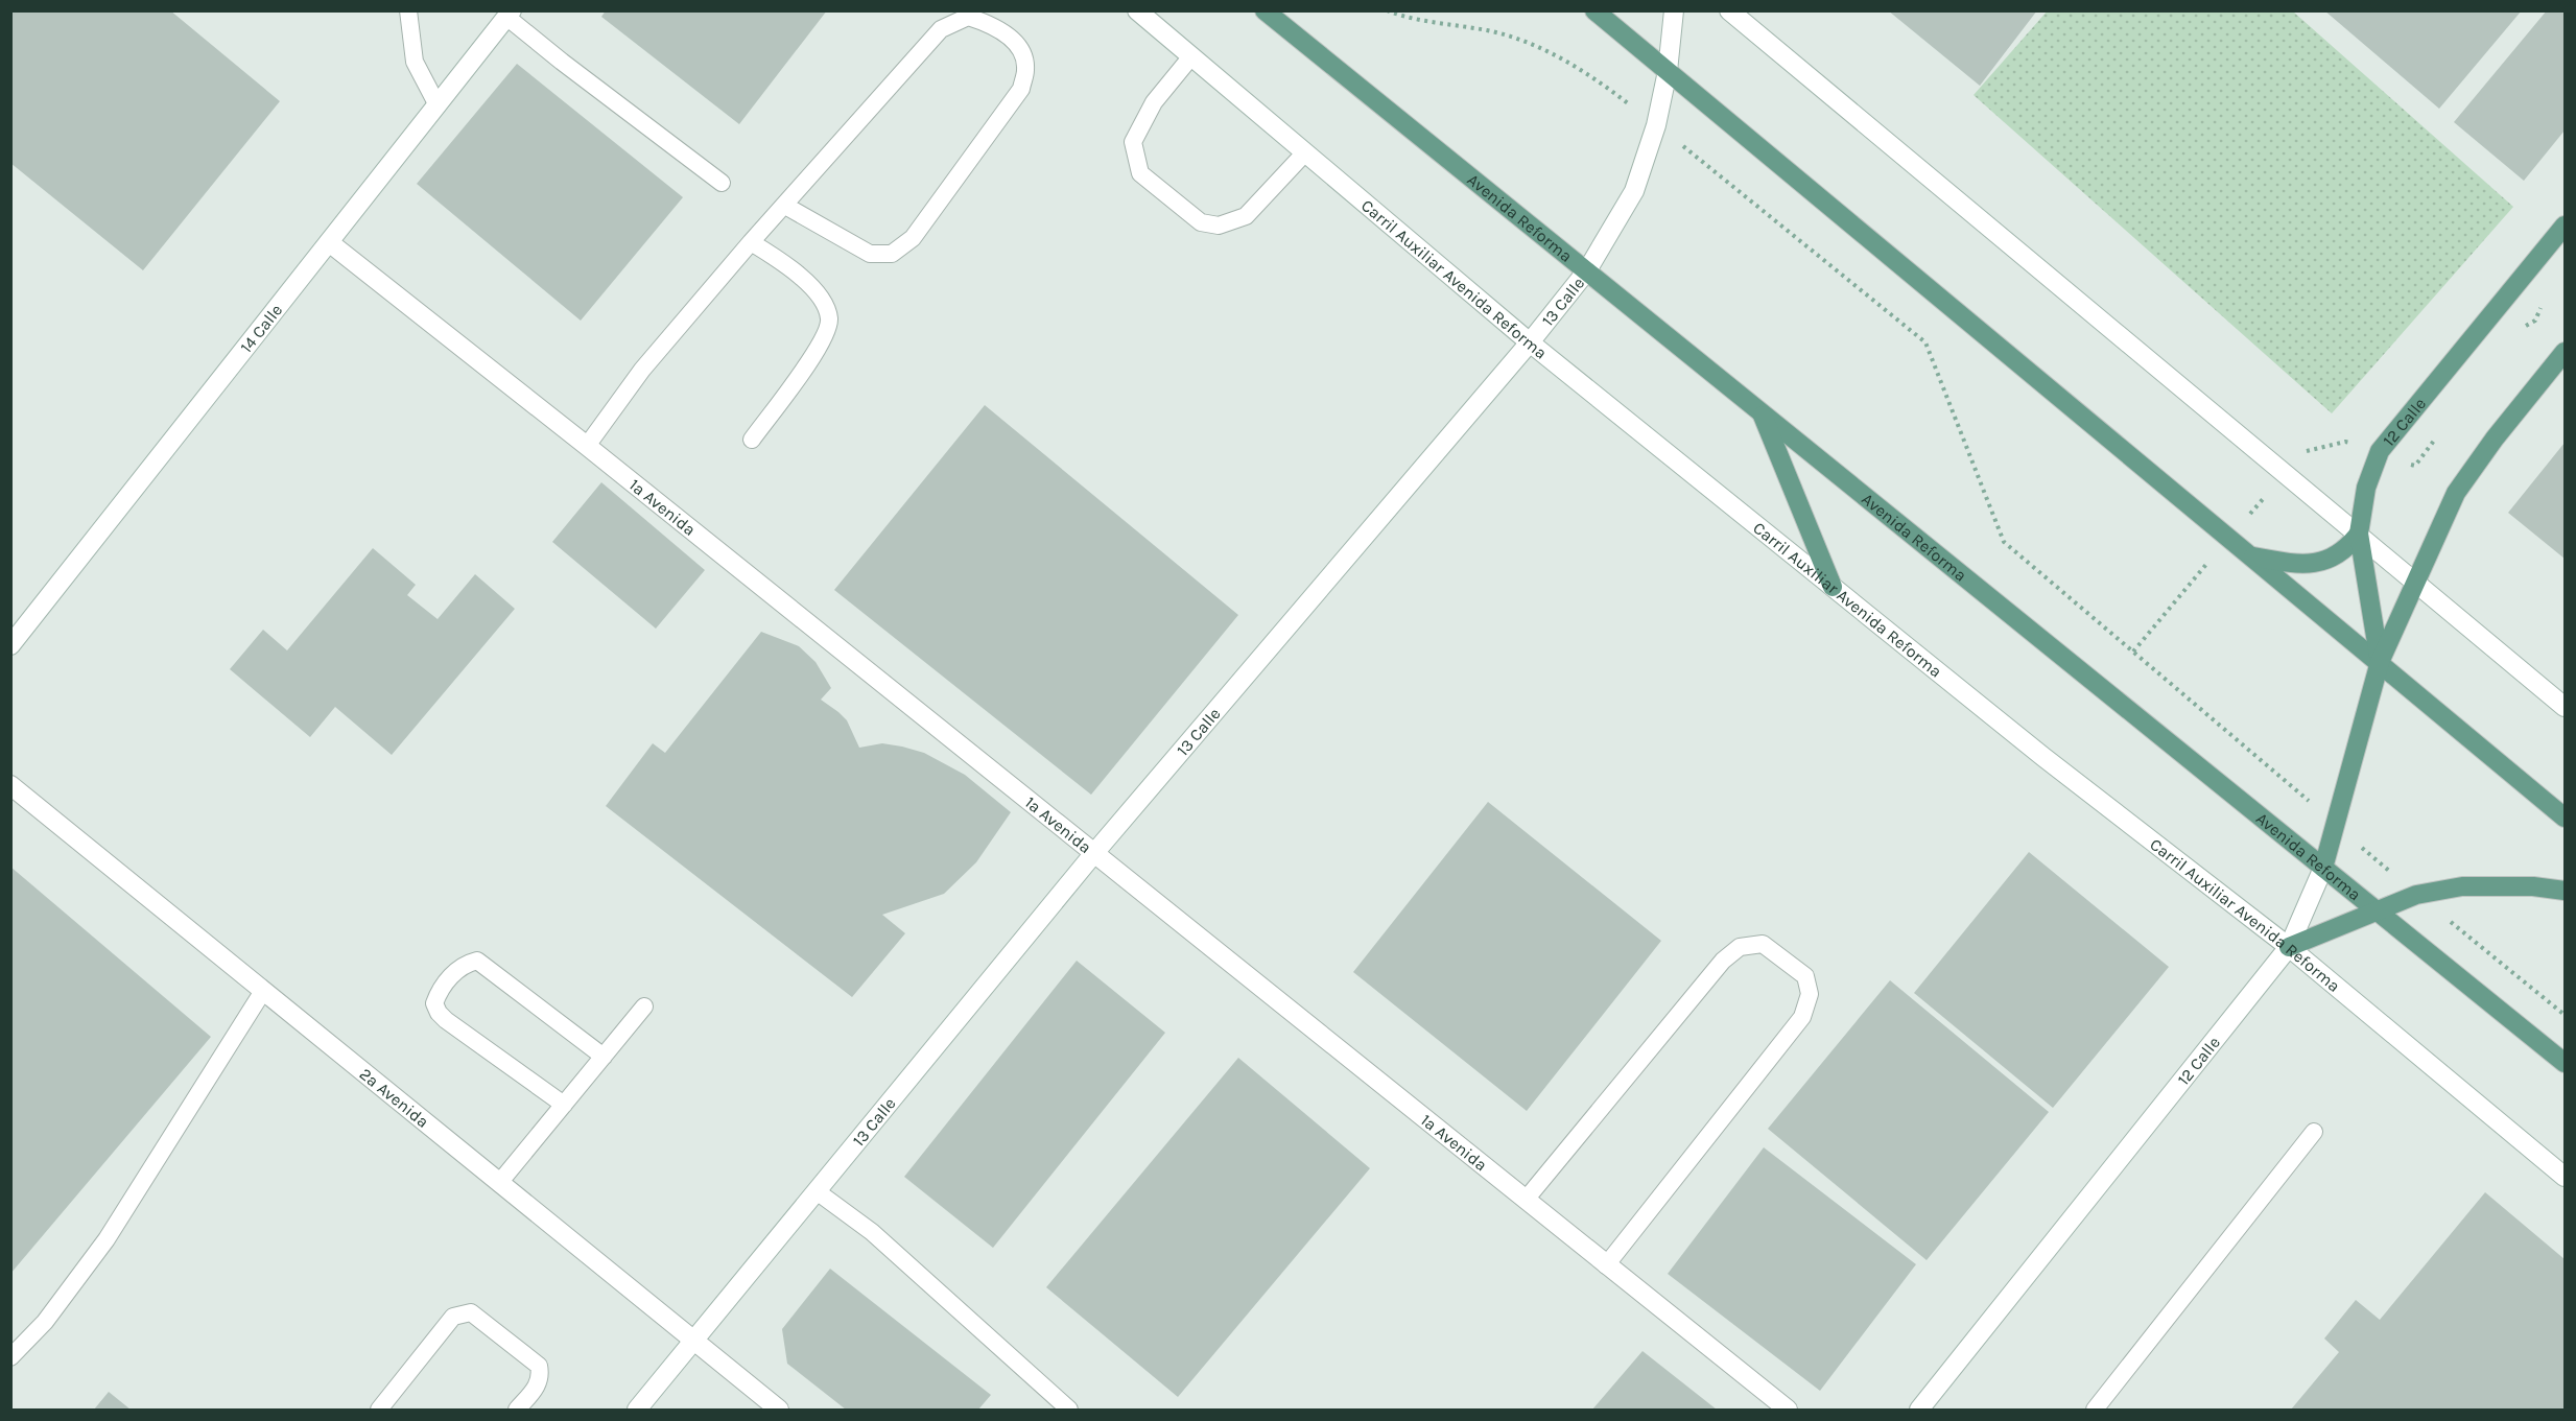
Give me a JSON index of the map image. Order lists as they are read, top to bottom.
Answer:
{
  "streets": {
    "main road": ["Avenida Reforma", "12 Calle"],
    "street": [
      "Carril Auxiliar Avenida Reforma",
      "13 Calle",
      "14 Calle",
      "1a Avenida",
      "2a Avenida"
    ]
  },
  "crossings": [
    ["Avenida Reforma", "13 Calle"],
    ["Avenida Reforma", "12 Calle"],
    ["Carril Auxiliar Avenida Reforma", "13 Calle"],
    ["Carril Auxiliar Avenida Reforma", "12 Calle"],
    ["13 Calle", "1a Avenida"],
    ["13 Calle", "2a Avenida"],
    ["14 Calle", "1a Avenida"]
  ]
}
